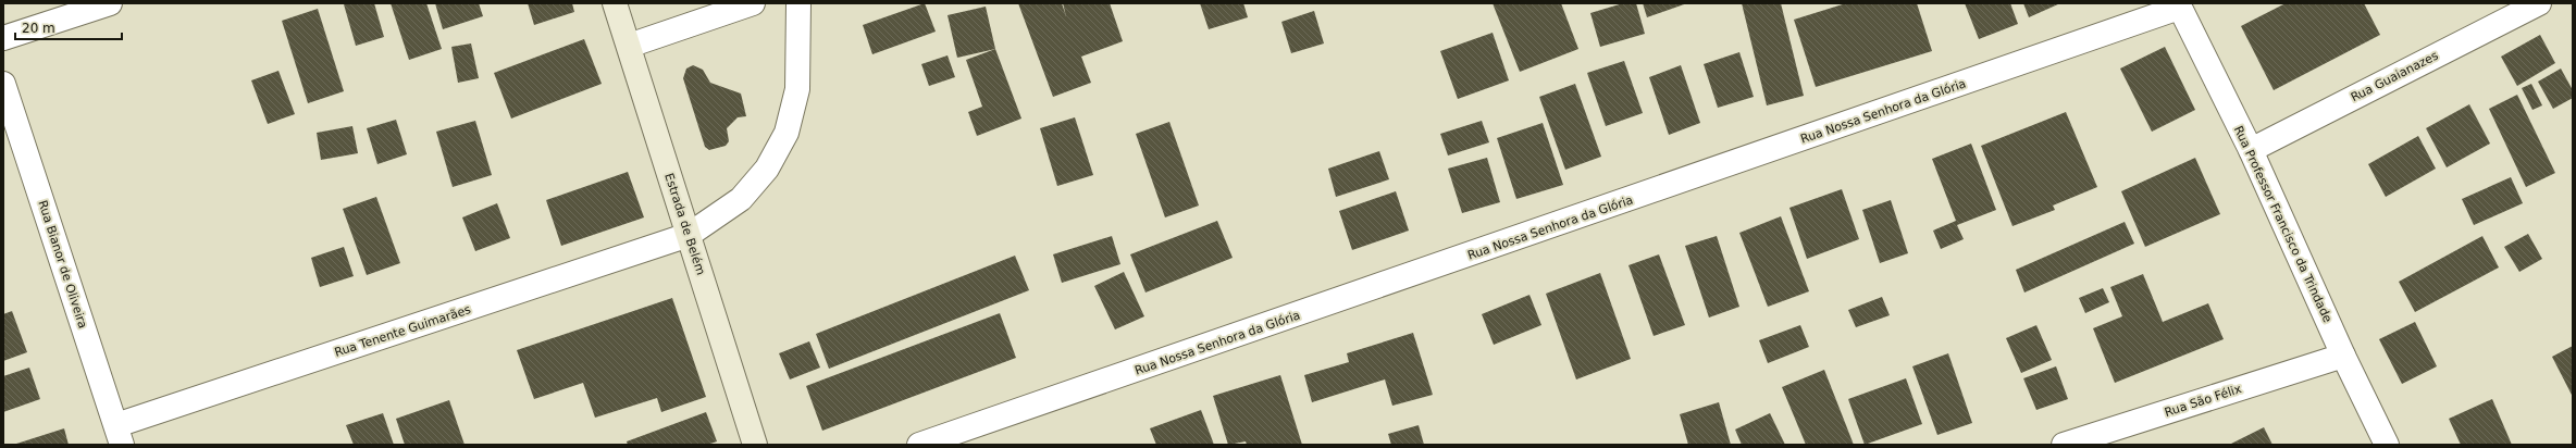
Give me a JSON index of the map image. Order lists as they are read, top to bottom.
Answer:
{
  "streets": {
    "main road": ["Estrada de Belém"],
    "street": [
      "Rua Guaianazes",
      "Rua Nossa Senhora da Glória",
      "Rua Professor Francisco da Trindade",
      "Rua Bianor de Oliveira",
      "Rua Tenente Guimarães",
      "Rua São Félix"
    ]
  },
  "crossings": [
    ["Rua Guaianazes", "Rua Professor Francisco da Trindade"],
    ["Rua Nossa Senhora da Glória", "Rua Professor Francisco da Trindade"],
    ["Estrada de Belém", "Rua Tenente Guimarães"],
    ["Rua Professor Francisco da Trindade", "Rua São Félix"],
    ["Rua Bianor de Oliveira", "Rua Tenente Guimarães"]
  ],
  "scale_bar": "20 m"
}
